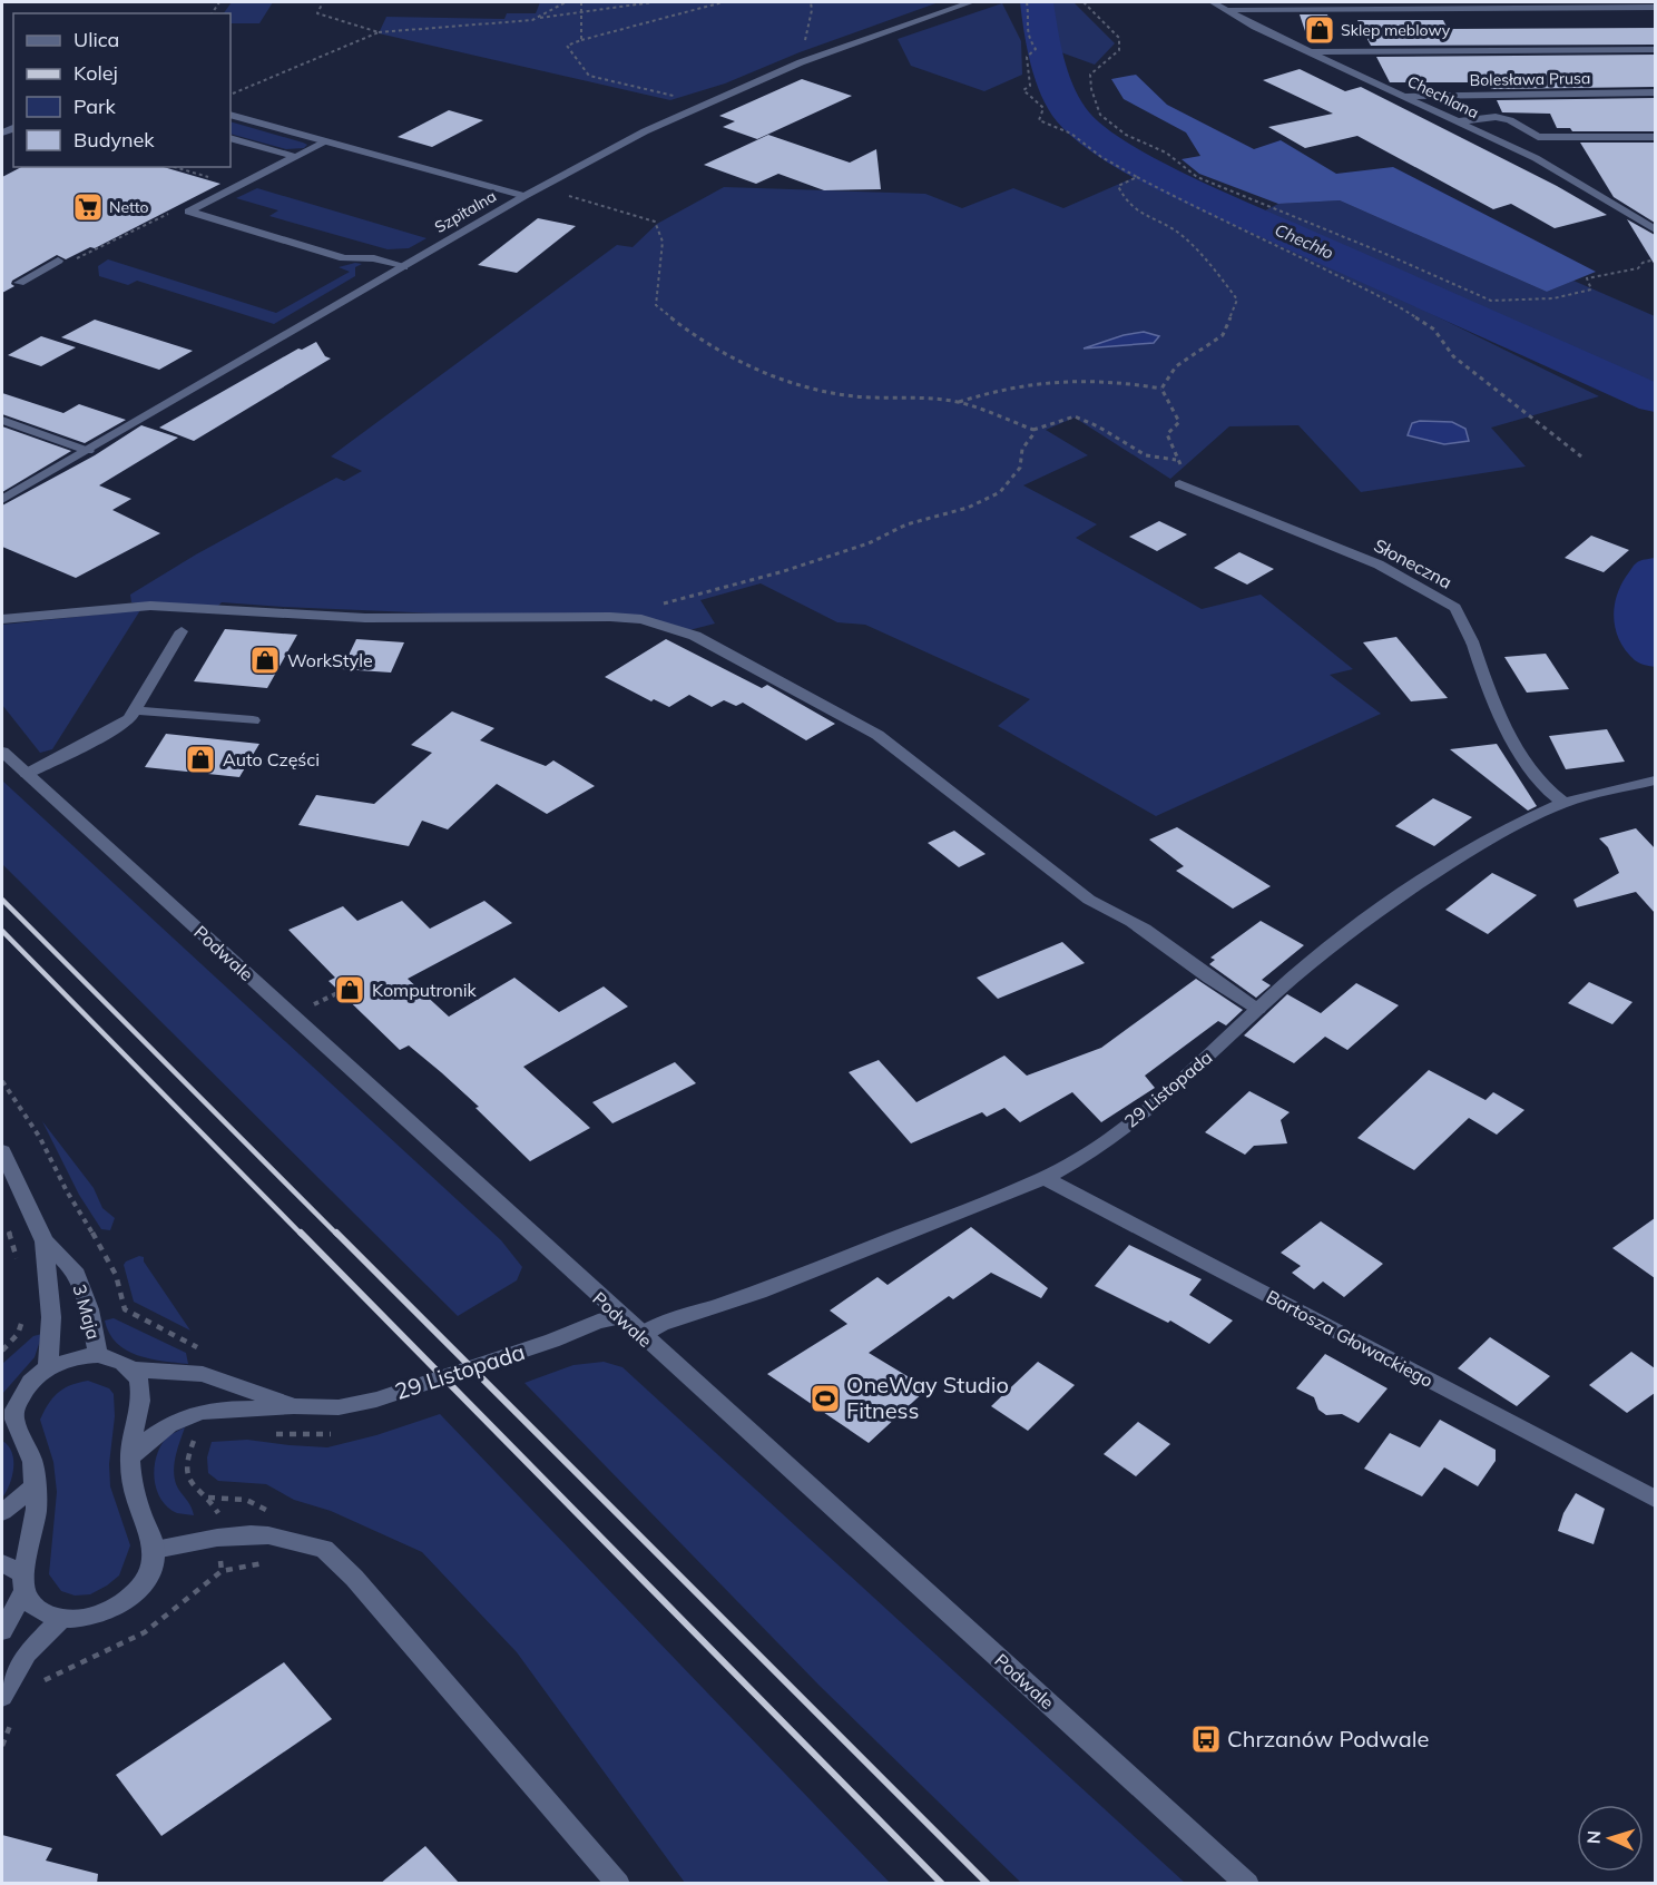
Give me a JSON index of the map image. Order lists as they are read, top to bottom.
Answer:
{
  "streets": {
    "street": [
      "Bolesława Prusa",
      "Chechlana",
      "Szpitalna",
      "Słoneczna",
      "Podwale",
      "29 Listopada",
      "3 Maja",
      "Bartosza Głowackiego"
    ]
  },
  "crossings": [
    ["Bolesława Prusa", "Chechlana"],
    ["Słoneczna", "29 Listopada"],
    ["Podwale", "29 Listopada"],
    ["29 Listopada", "Bartosza Głowackiego"]
  ],
  "water": ["Chechło"],
  "places": {
    "shop": [
      "Sklep meblowy",
      "WorkStyle",
      "Auto Części",
      "Komputronik"
    ],
    "supermarket": ["Netto"],
    "sports": ["OneWay Studio Fitness"],
    "bus stop": ["Chrzanów Podwale"]
  },
  "legend": [
    "Ulica",
    "Kolej",
    "Park",
    "Budynek"
  ],
  "north": "left"
}
